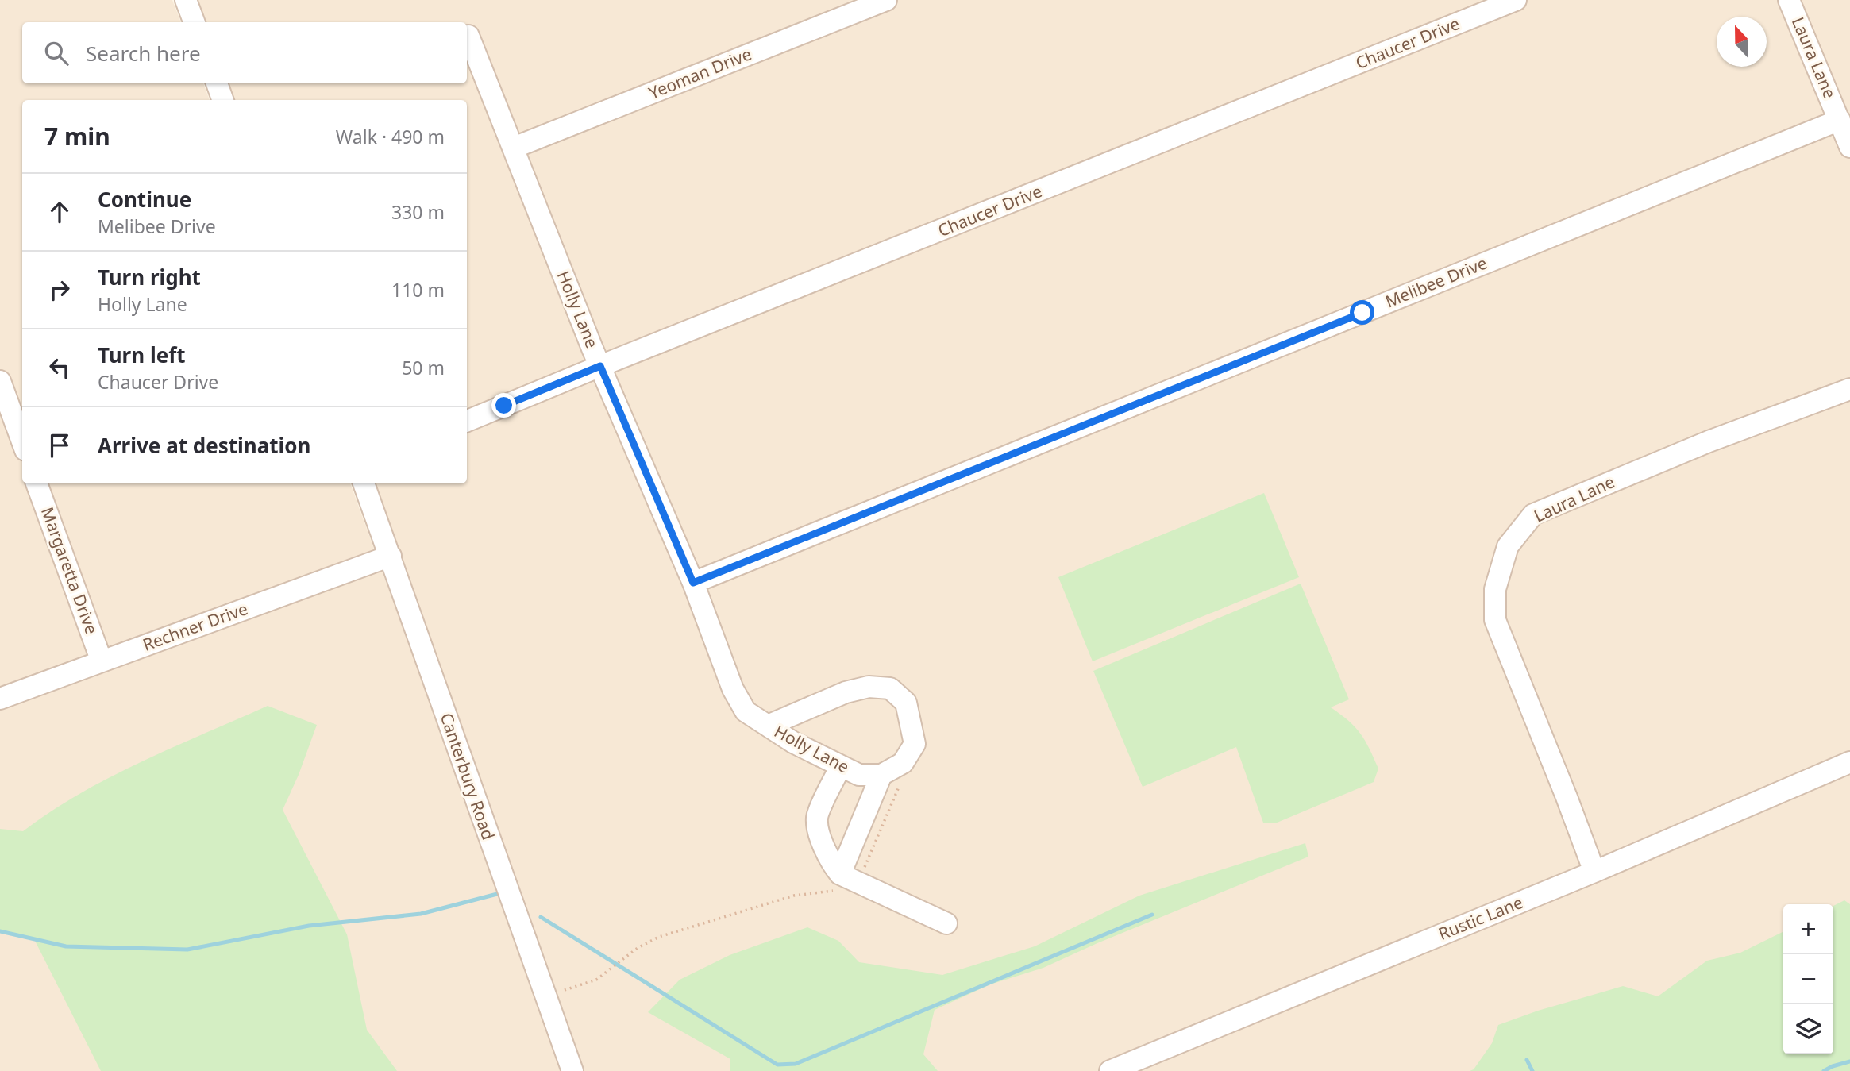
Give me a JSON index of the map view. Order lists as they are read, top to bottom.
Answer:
{
  "streets": {
    "street": [
      "Chaucer Drive",
      "Laura Lane",
      "Yeoman Drive",
      "Melibee Drive",
      "Holly Lane",
      "Margaretta Drive",
      "Rechner Drive",
      "Canterbury Road",
      "Rustic Lane"
    ]
  },
  "crossings": [
    ["Chaucer Drive", "Holly Lane"],
    ["Laura Lane", "Melibee Drive"],
    ["Laura Lane", "Rustic Lane"],
    ["Yeoman Drive", "Holly Lane"],
    ["Melibee Drive", "Holly Lane"],
    ["Margaretta Drive", "Rechner Drive"],
    ["Rechner Drive", "Canterbury Road"]
  ],
  "north": "top",
  "page": {
    "search": "Search here",
    "heading": ["7 min", "Walk · 490 m"],
    "list": [
      ["Continue", "Melibee Drive", "330 m"],
      ["Turn right", "Holly Lane", "110 m"],
      ["Turn left", "Chaucer Drive", "50 m"],
      "Arrive at destination"
    ],
    "map_buttons": ["+", "−"]
  }
}
